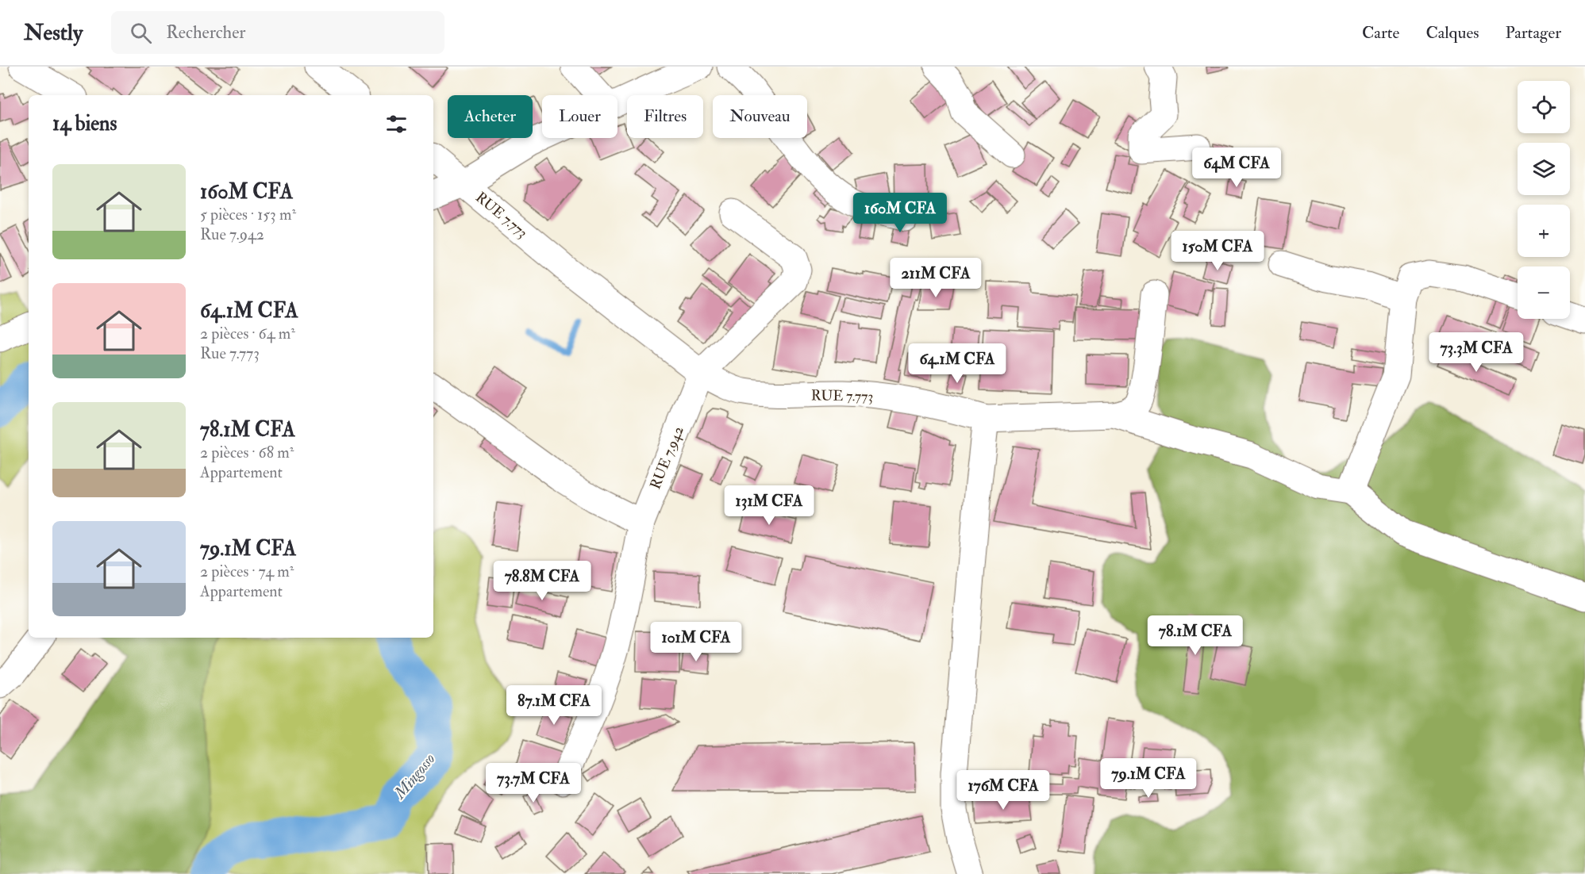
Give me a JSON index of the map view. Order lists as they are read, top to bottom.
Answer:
{
  "streets": {
    "street": ["RUE 7.773", "RUE 7.942"]
  },
  "crossings": [
    ["RUE 7.773", "RUE 7.942"]
  ],
  "water": ["Mingosso"],
  "page": {
    "header": "Nestly",
    "search": "Rechercher",
    "nav": ["Carte", "Calques", "Partager"],
    "map_buttons": ["+", "−"],
    "chip": [
      "Acheter",
      "Louer",
      "Filtres",
      "Nouveau"
    ],
    "heading": "14 biens",
    "price": [
      "64M CFA",
      "160M CFA",
      "150M CFA",
      "211M CFA",
      "73.3M CFA",
      "64.1M CFA",
      "131M CFA",
      "78.8M CFA",
      "78.1M CFA",
      "101M CFA",
      "87.1M CFA",
      "79.1M CFA",
      "73.7M CFA",
      "176M CFA"
    ],
    "list": [
      {
        "name": "160M CFA",
        "note": "5 pièces · 153 m² · Rue 7.942"
      },
      {
        "name": "64.1M CFA",
        "note": "2 pièces · 64 m² · Rue 7.773"
      },
      {
        "name": "78.1M CFA",
        "note": "2 pièces · 68 m² · Appartement"
      },
      {
        "name": "79.1M CFA",
        "note": "2 pièces · 74 m² · Appartement"
      }
    ]
  }
}
